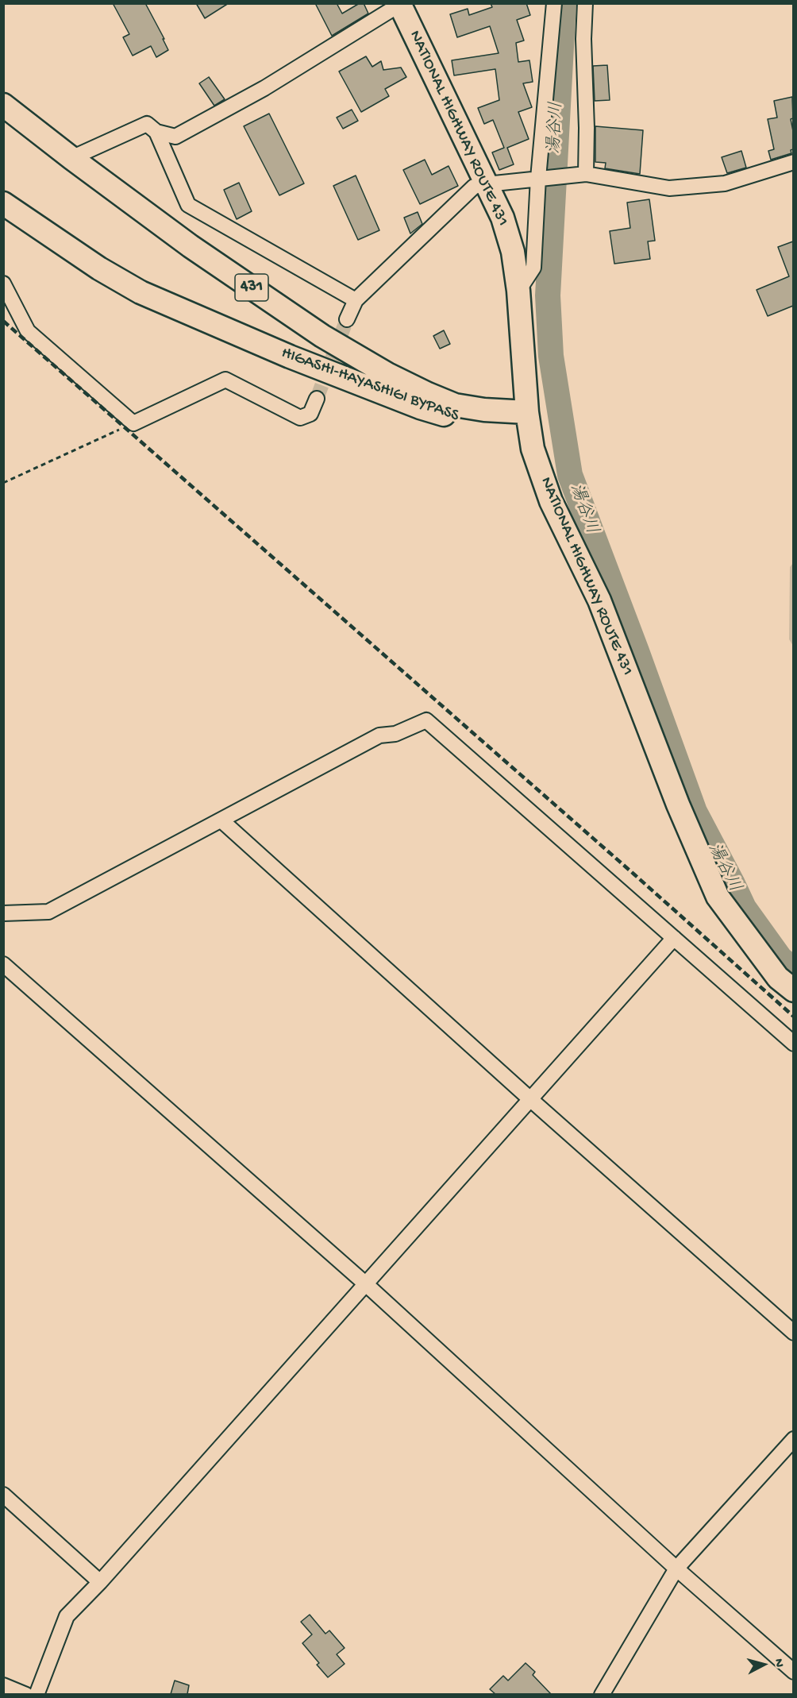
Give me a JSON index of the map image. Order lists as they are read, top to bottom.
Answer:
{
  "streets": {
    "highway": ["NATIONAL HIGHWAY ROUTE 431", "431", "HIGASHI-HAYASHIGI BYPASS"]
  },
  "crossings": [
    ["NATIONAL HIGHWAY ROUTE 431", "HIGASHI-HAYASHIGI BYPASS"]
  ],
  "water": ["湯谷川"],
  "north": "right"
}
